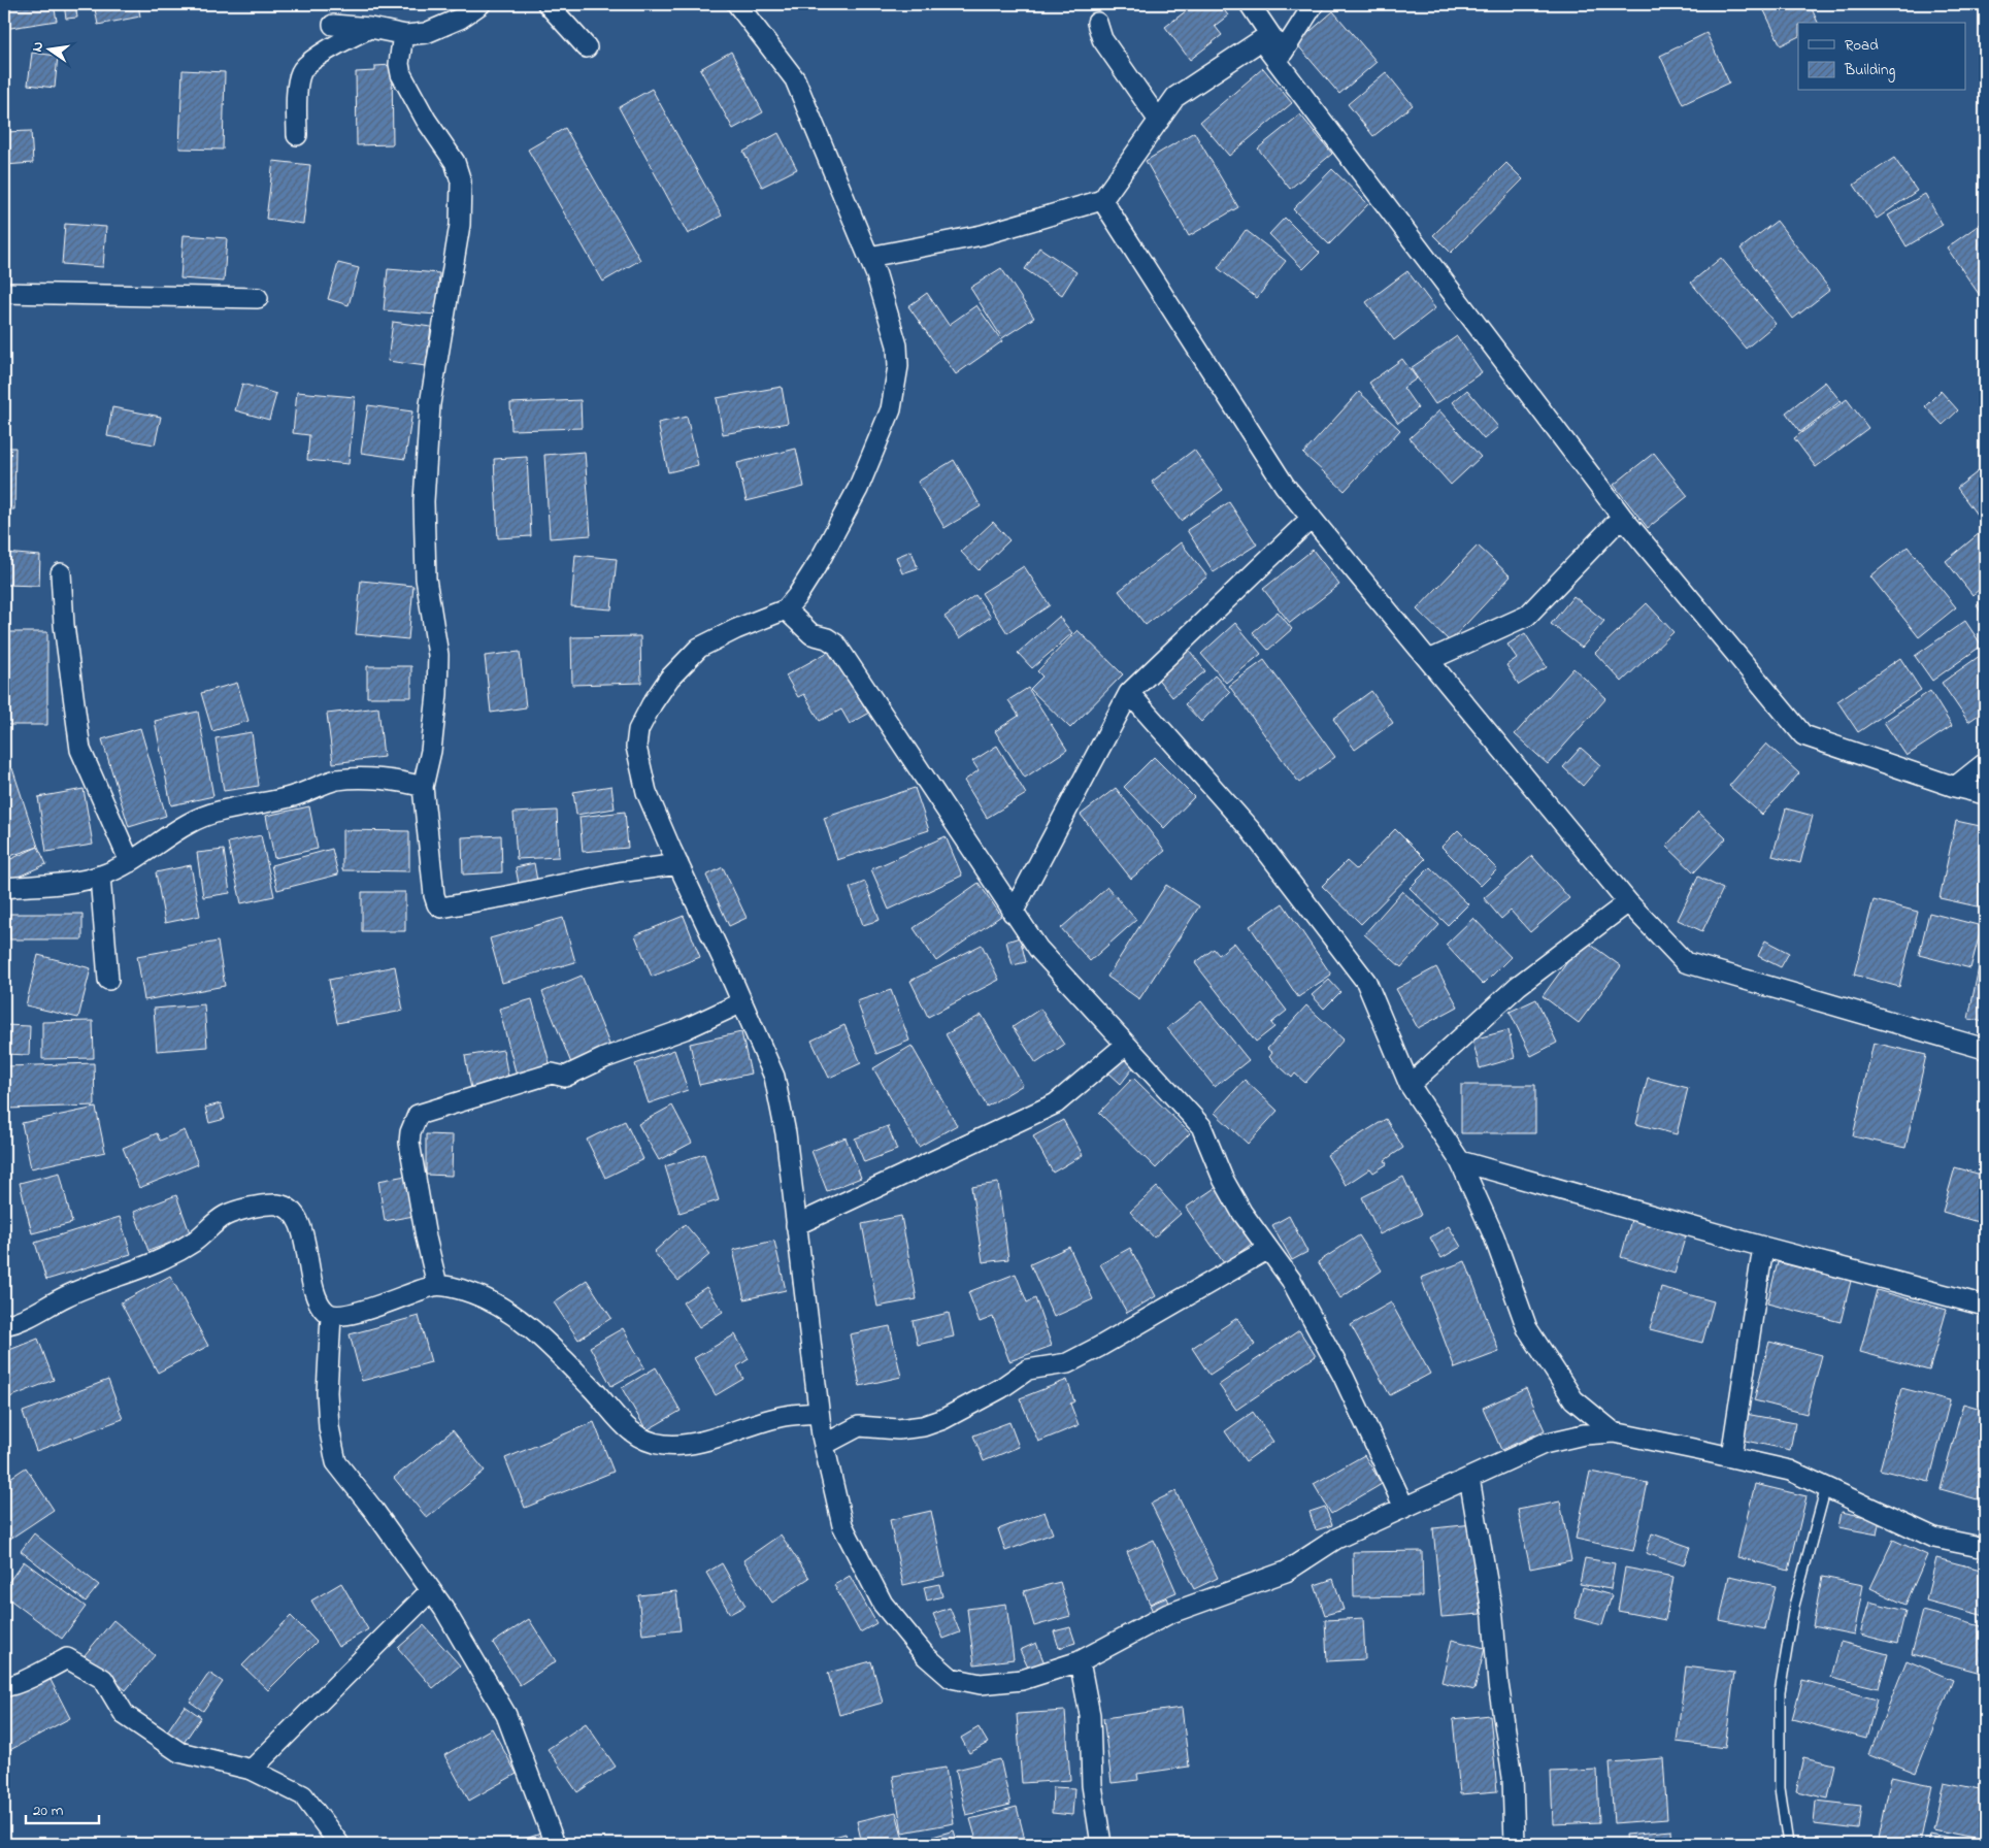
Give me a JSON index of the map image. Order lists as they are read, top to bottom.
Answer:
{
  "legend": ["Road", "Building"],
  "scale_bar": "20 m",
  "north": "left"
}
